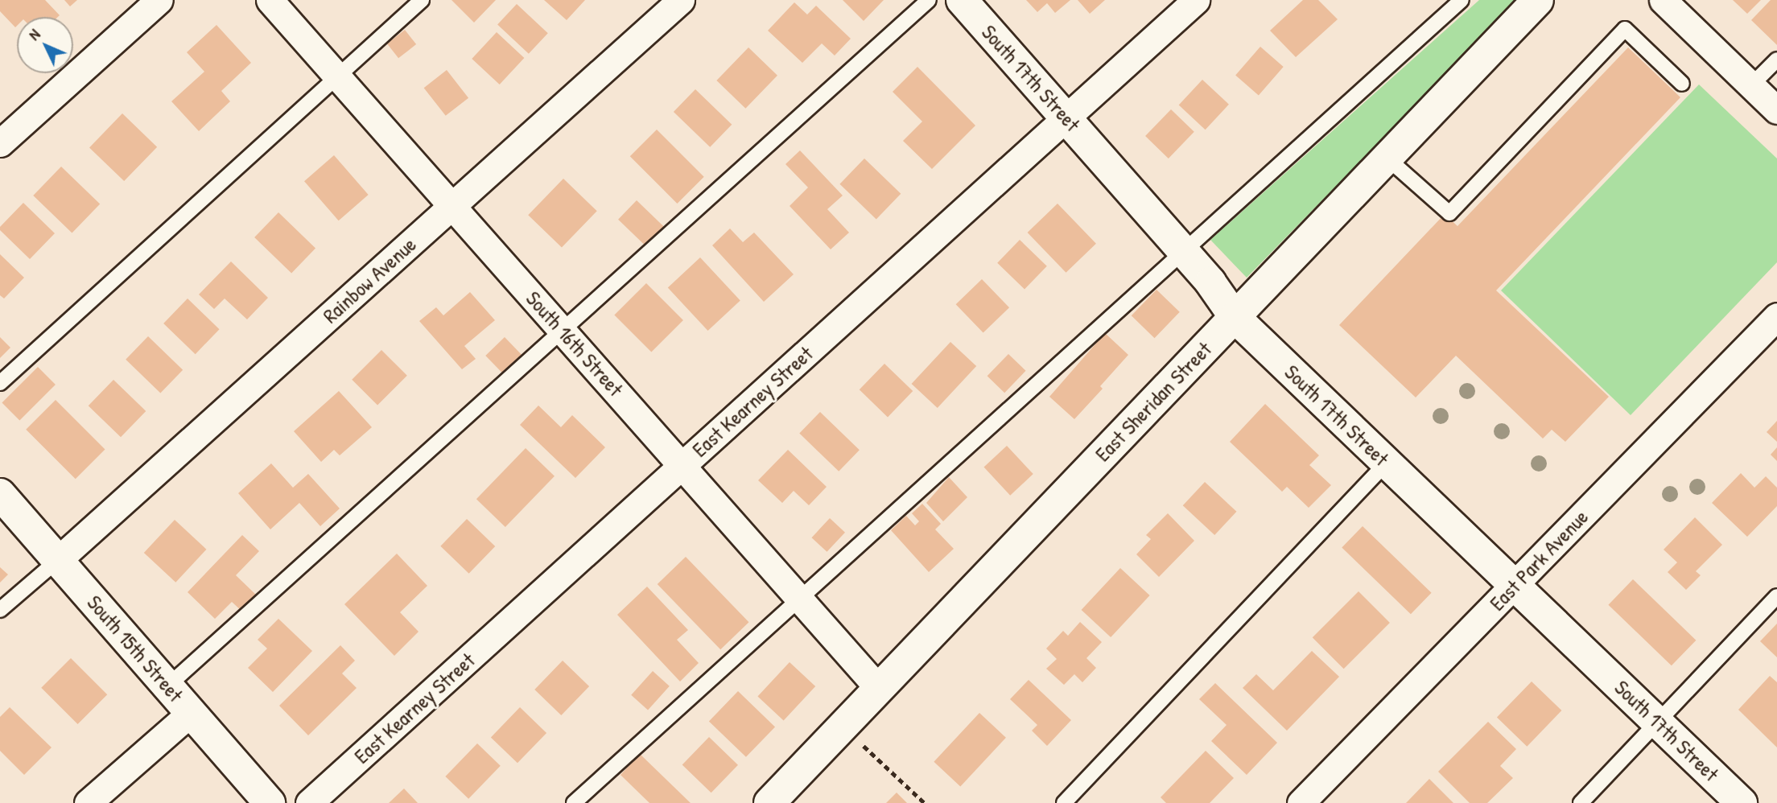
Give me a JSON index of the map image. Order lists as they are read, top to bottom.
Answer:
{
  "streets": {
    "street": [
      "South 17th Street",
      "Rainbow Avenue",
      "South 16th Street",
      "East Kearney Street",
      "East Sheridan Street",
      "East Park Avenue",
      "South 15th Street"
    ]
  },
  "crossings": [
    ["South 17th Street", "East Kearney Street"],
    ["South 17th Street", "East Sheridan Street"],
    ["South 17th Street", "East Park Avenue"],
    ["Rainbow Avenue", "South 16th Street"],
    ["Rainbow Avenue", "South 15th Street"],
    ["South 16th Street", "East Kearney Street"],
    ["South 16th Street", "East Sheridan Street"]
  ],
  "north": "top left"
}
